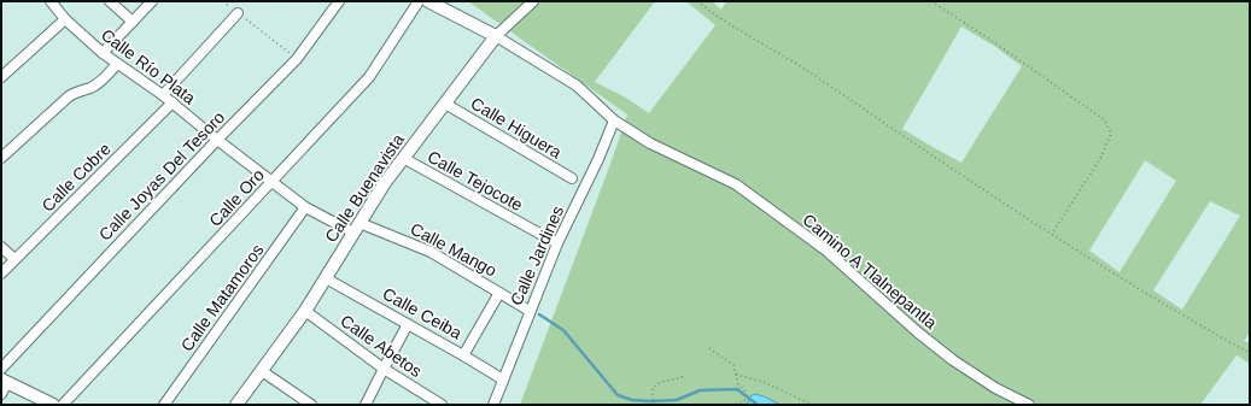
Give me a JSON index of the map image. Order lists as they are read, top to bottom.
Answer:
{
  "streets": {
    "street": [
      "Calle Río Plata",
      "Calle Higuera",
      "Calle Joyas Del Tesoro",
      "Calle Cobre",
      "Calle Tejocote",
      "Calle Buenavista",
      "Calle Oro",
      "Calle Mango",
      "Calle Jardines",
      "Camino A Tlalnepantla",
      "Calle Matamoros",
      "Calle Ceiba",
      "Calle Abetos"
    ]
  },
  "crossings": [
    ["Calle Río Plata", "Calle Joyas Del Tesoro"],
    ["Calle Río Plata", "Calle Cobre"],
    ["Calle Río Plata", "Calle Buenavista"],
    ["Calle Río Plata", "Calle Oro"],
    ["Calle Río Plata", "Calle Mango"],
    ["Calle Río Plata", "Calle Matamoros"],
    ["Calle Higuera", "Calle Buenavista"],
    ["Calle Tejocote", "Calle Buenavista"],
    ["Calle Tejocote", "Calle Jardines"],
    ["Calle Buenavista", "Calle Mango"],
    ["Calle Buenavista", "Camino A Tlalnepantla"],
    ["Calle Buenavista", "Calle Ceiba"],
    ["Calle Buenavista", "Calle Abetos"],
    ["Calle Mango", "Calle Jardines"],
    ["Calle Jardines", "Camino A Tlalnepantla"],
    ["Calle Jardines", "Calle Ceiba"]
  ]
}
